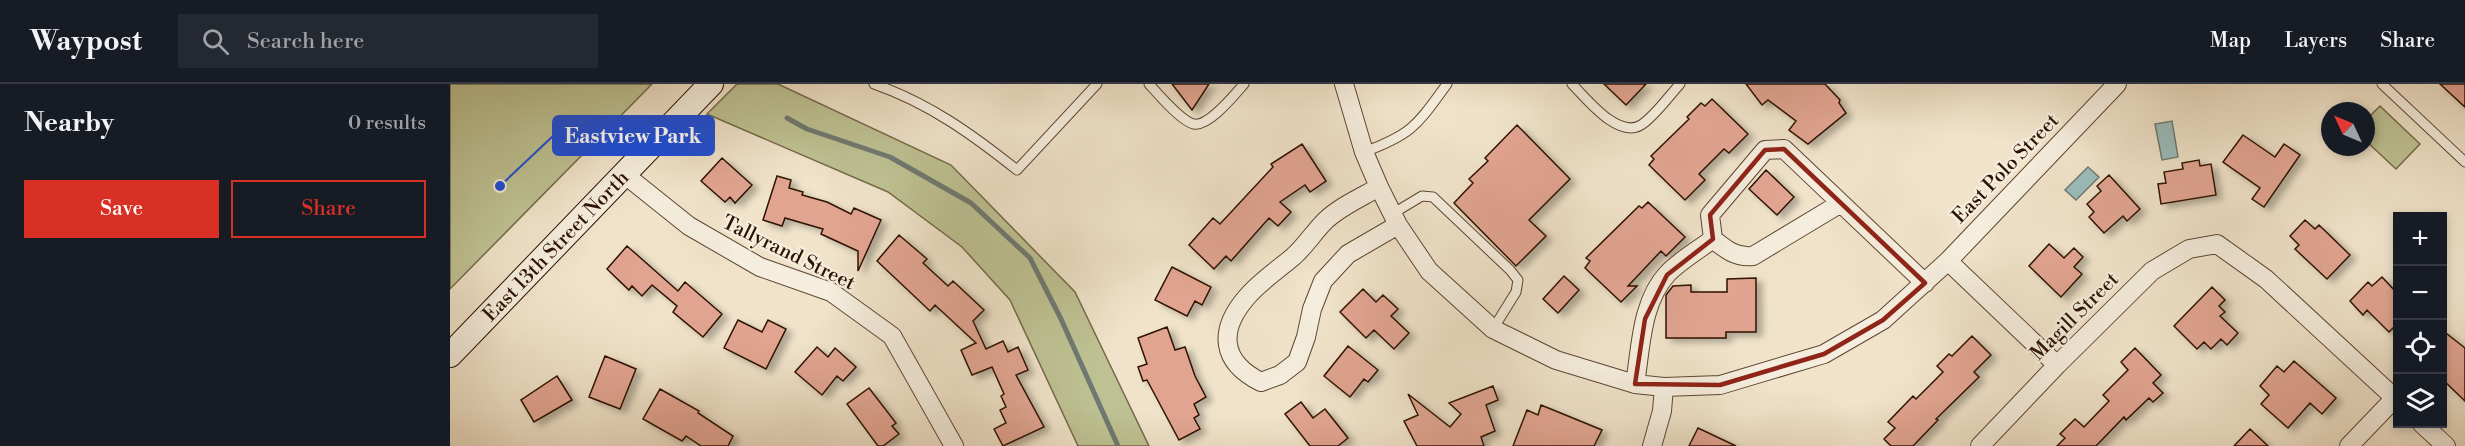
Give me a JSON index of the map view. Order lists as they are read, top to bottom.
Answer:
{
  "streets": {
    "main road": ["East 13th Street North"],
    "street": ["East Polo Street", "Tallyrand Street", "Magill Street"]
  },
  "crossings": [
    ["East 13th Street North", "Tallyrand Street"]
  ],
  "places": ["Eastview Park"],
  "north": "top left",
  "page": {
    "header": "Waypost",
    "search": "Search here",
    "nav": ["Map", "Layers", "Share"],
    "heading": ["Nearby", "0 results"],
    "buttons": ["Save", "Share"],
    "map_buttons": ["+", "−"]
  }
}
